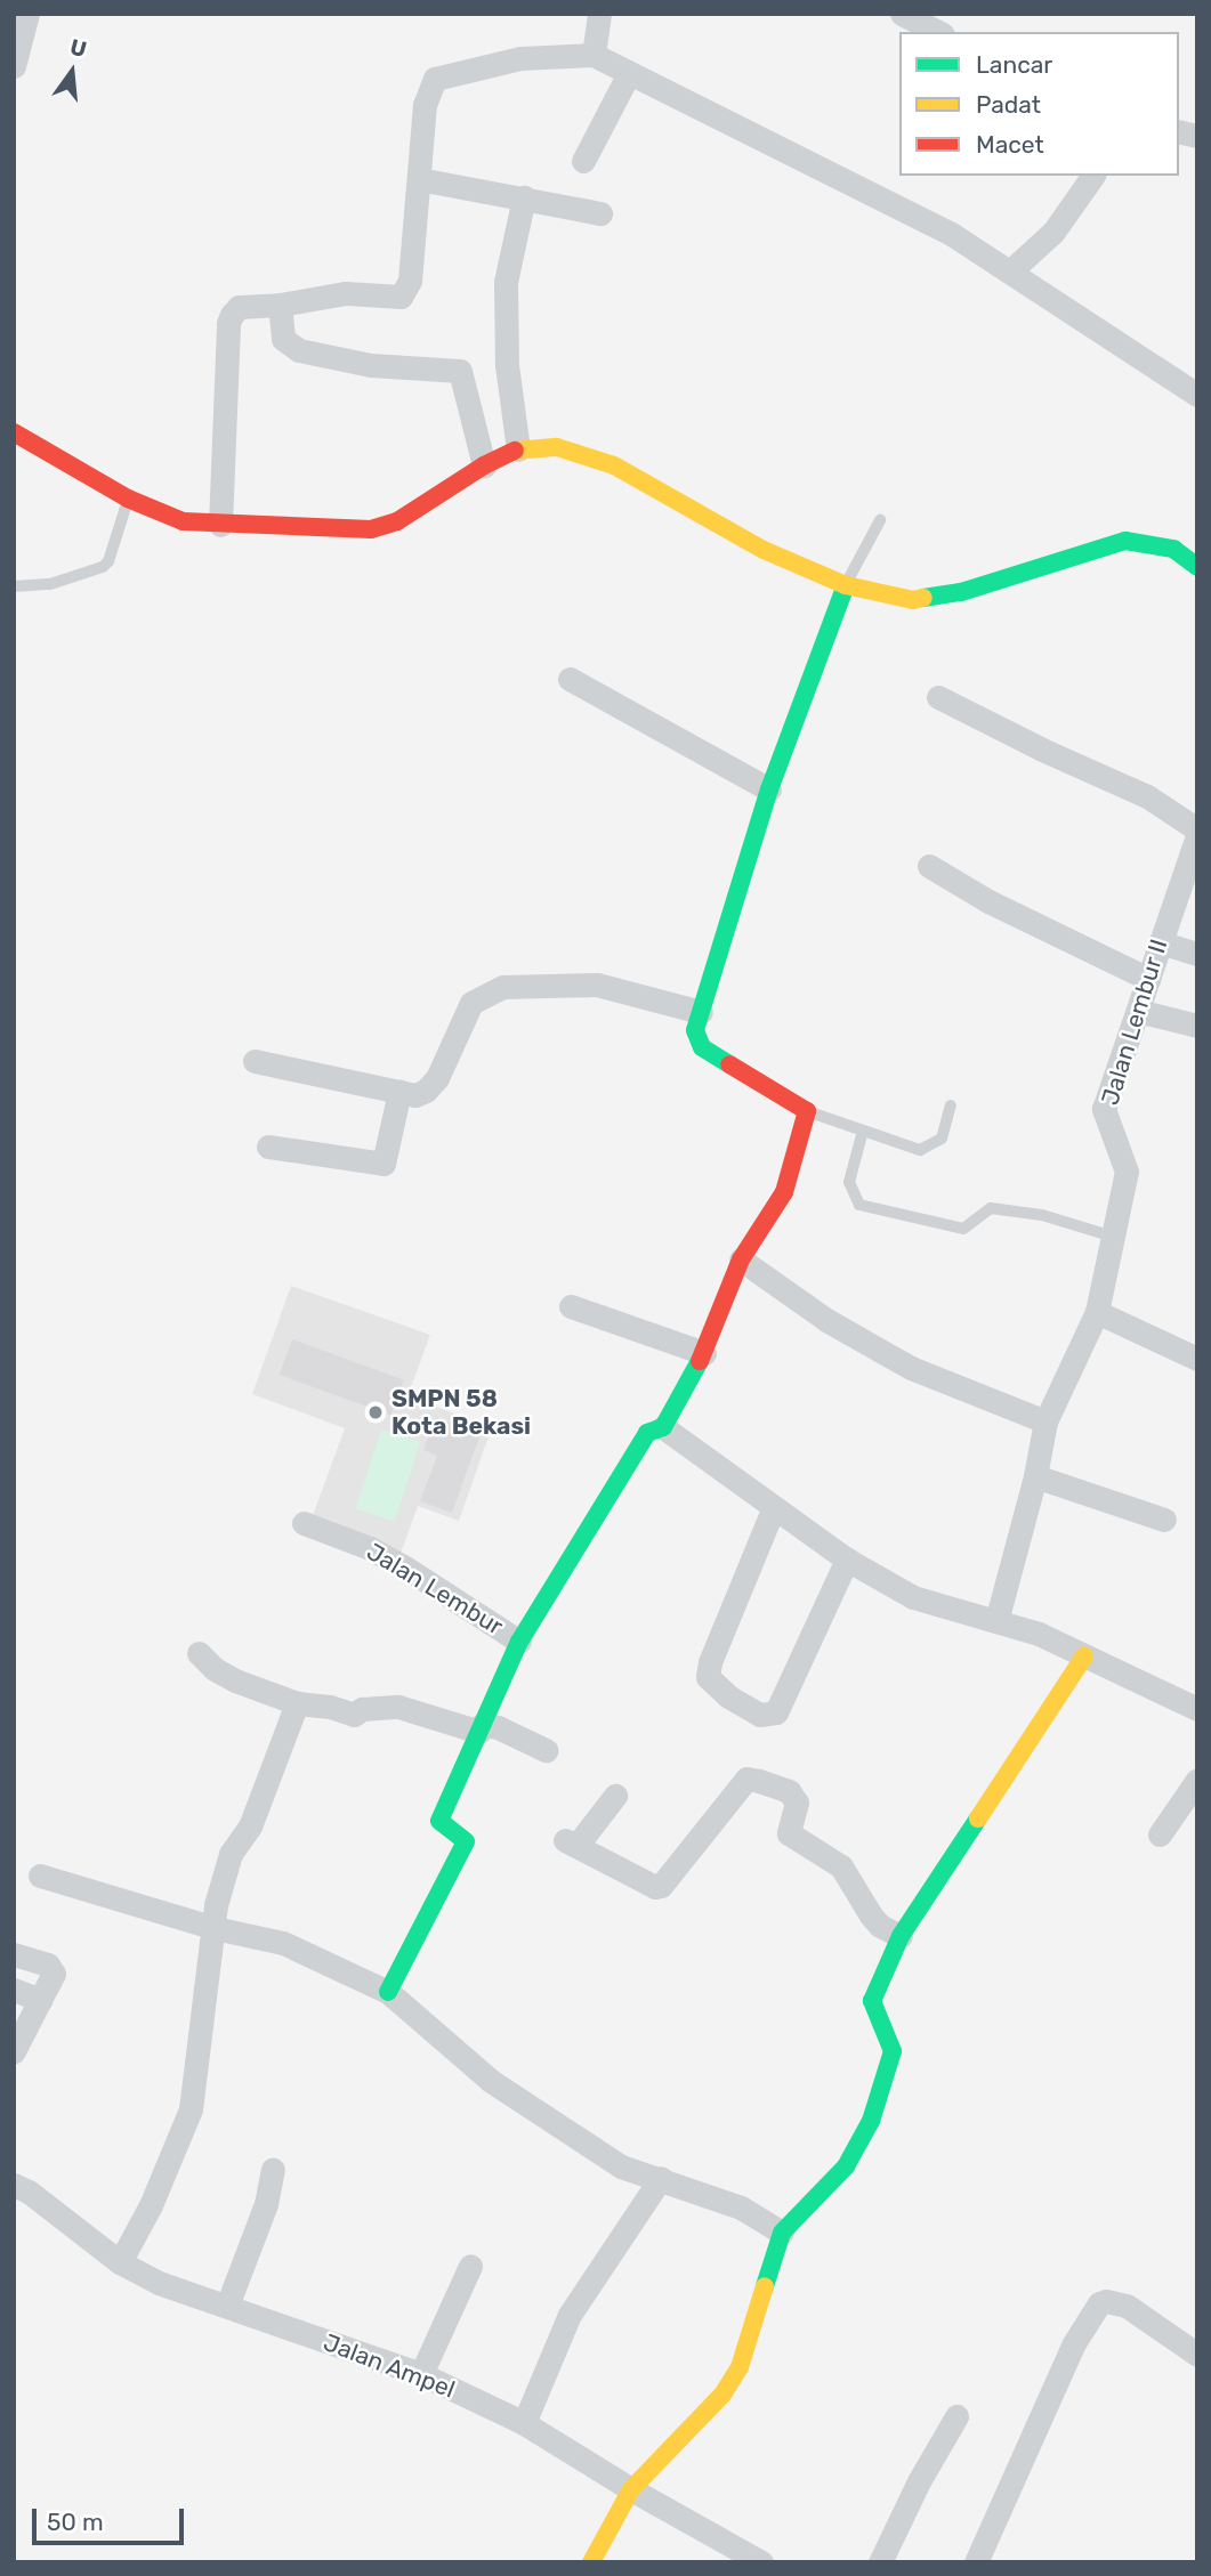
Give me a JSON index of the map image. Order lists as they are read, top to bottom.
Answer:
{
  "streets": {
    "street": ["Jalan Lembur II", "Jalan Lembur", "Jalan Ampel"]
  },
  "places": ["SMPN 58 Kota Bekasi"],
  "legend": ["Lancar", "Padat", "Macet"],
  "scale_bar": "50 m",
  "north": "top"
}
